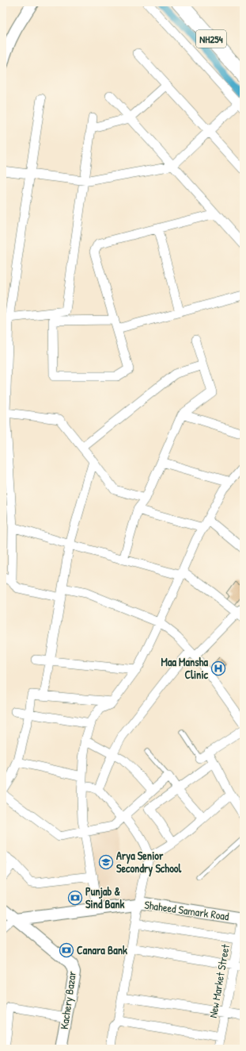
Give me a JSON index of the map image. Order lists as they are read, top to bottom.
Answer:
{
  "streets": {
    "highway": ["NH254"],
    "street": ["Shaheed Samark Road", "New Market Street", "Kachery Bazar"]
  },
  "crossings": [
    ["Shaheed Samark Road", "New Market Street"],
    ["Shaheed Samark Road", "Kachery Bazar"]
  ],
  "places": {
    "hospital": ["Maa Mansha Clinic"],
    "school or university": ["Arya Senior Secondry School"],
    "bank": ["Punjab & Sind Bank", "Canara Bank"]
  }
}
